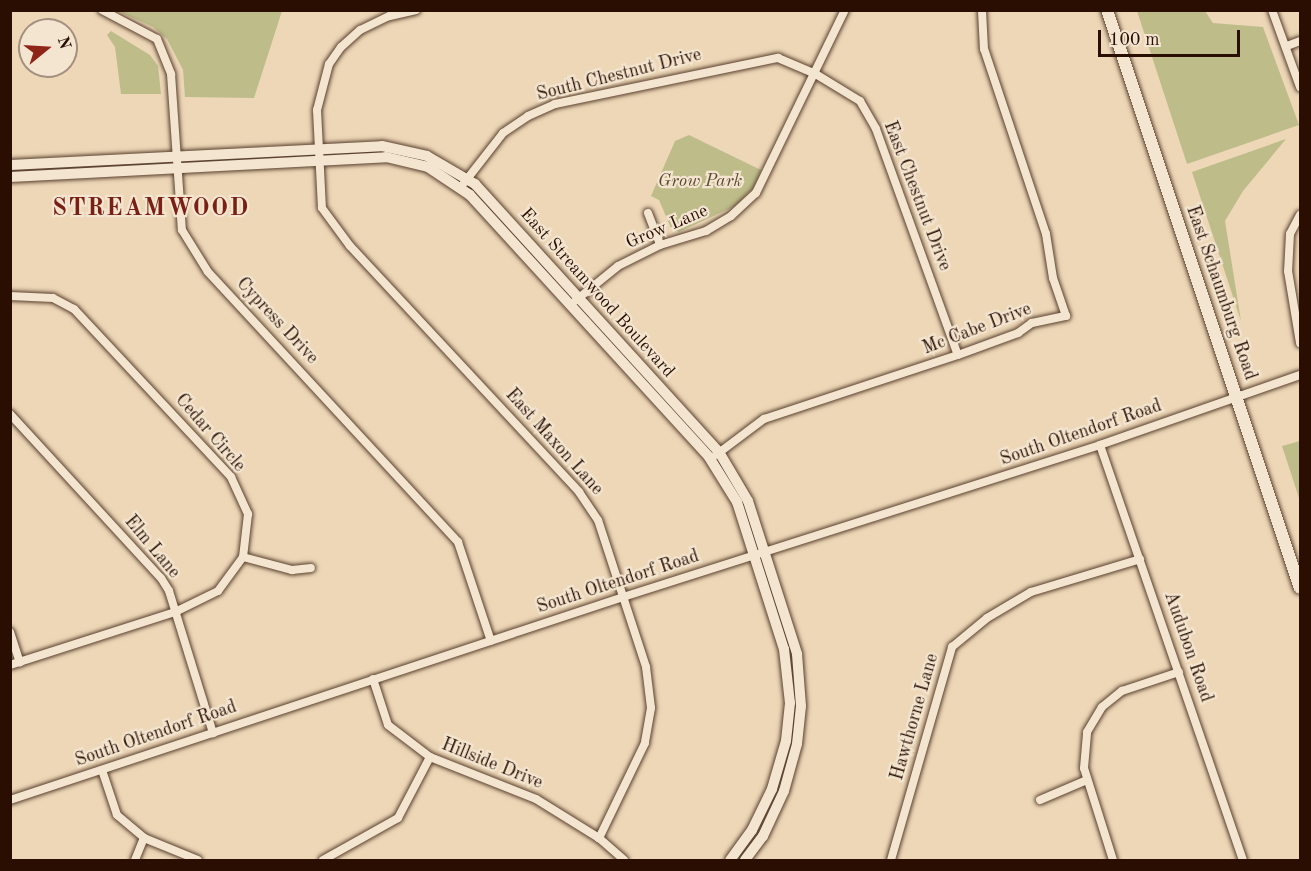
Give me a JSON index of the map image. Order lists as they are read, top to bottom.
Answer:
{
  "streets": {
    "main road": ["East Schaumburg Road"],
    "street": [
      "South Chestnut Drive",
      "East Chestnut Drive",
      "Grow Lane",
      "East Streamwood Boulevard",
      "Cypress Drive",
      "Mc Cabe Drive",
      "Cedar Circle",
      "South Oltendorf Road",
      "East Maxon Lane",
      "Elm Lane",
      "Audubon Road",
      "Hawthorne Lane",
      "Hillside Drive"
    ]
  },
  "crossings": [
    ["South Chestnut Drive", "East Chestnut Drive"],
    ["South Chestnut Drive", "Grow Lane"],
    ["South Chestnut Drive", "East Streamwood Boulevard"],
    ["East Chestnut Drive", "Grow Lane"],
    ["East Chestnut Drive", "Mc Cabe Drive"],
    ["Grow Lane", "East Streamwood Boulevard"],
    ["East Streamwood Boulevard", "Cypress Drive"],
    ["East Streamwood Boulevard", "Mc Cabe Drive"],
    ["East Streamwood Boulevard", "South Oltendorf Road"],
    ["East Streamwood Boulevard", "East Maxon Lane"],
    ["East Schaumburg Road", "South Oltendorf Road"],
    ["Cypress Drive", "South Oltendorf Road"],
    ["Cedar Circle", "Elm Lane"],
    ["South Oltendorf Road", "East Maxon Lane"],
    ["South Oltendorf Road", "Elm Lane"],
    ["South Oltendorf Road", "Audubon Road"],
    ["South Oltendorf Road", "Hillside Drive"],
    ["East Maxon Lane", "Hillside Drive"],
    ["Audubon Road", "Hawthorne Lane"]
  ],
  "districts": ["STREAMWOOD"],
  "parks": ["Grow Park"],
  "scale_bar": "100 m",
  "north": "right"
}
